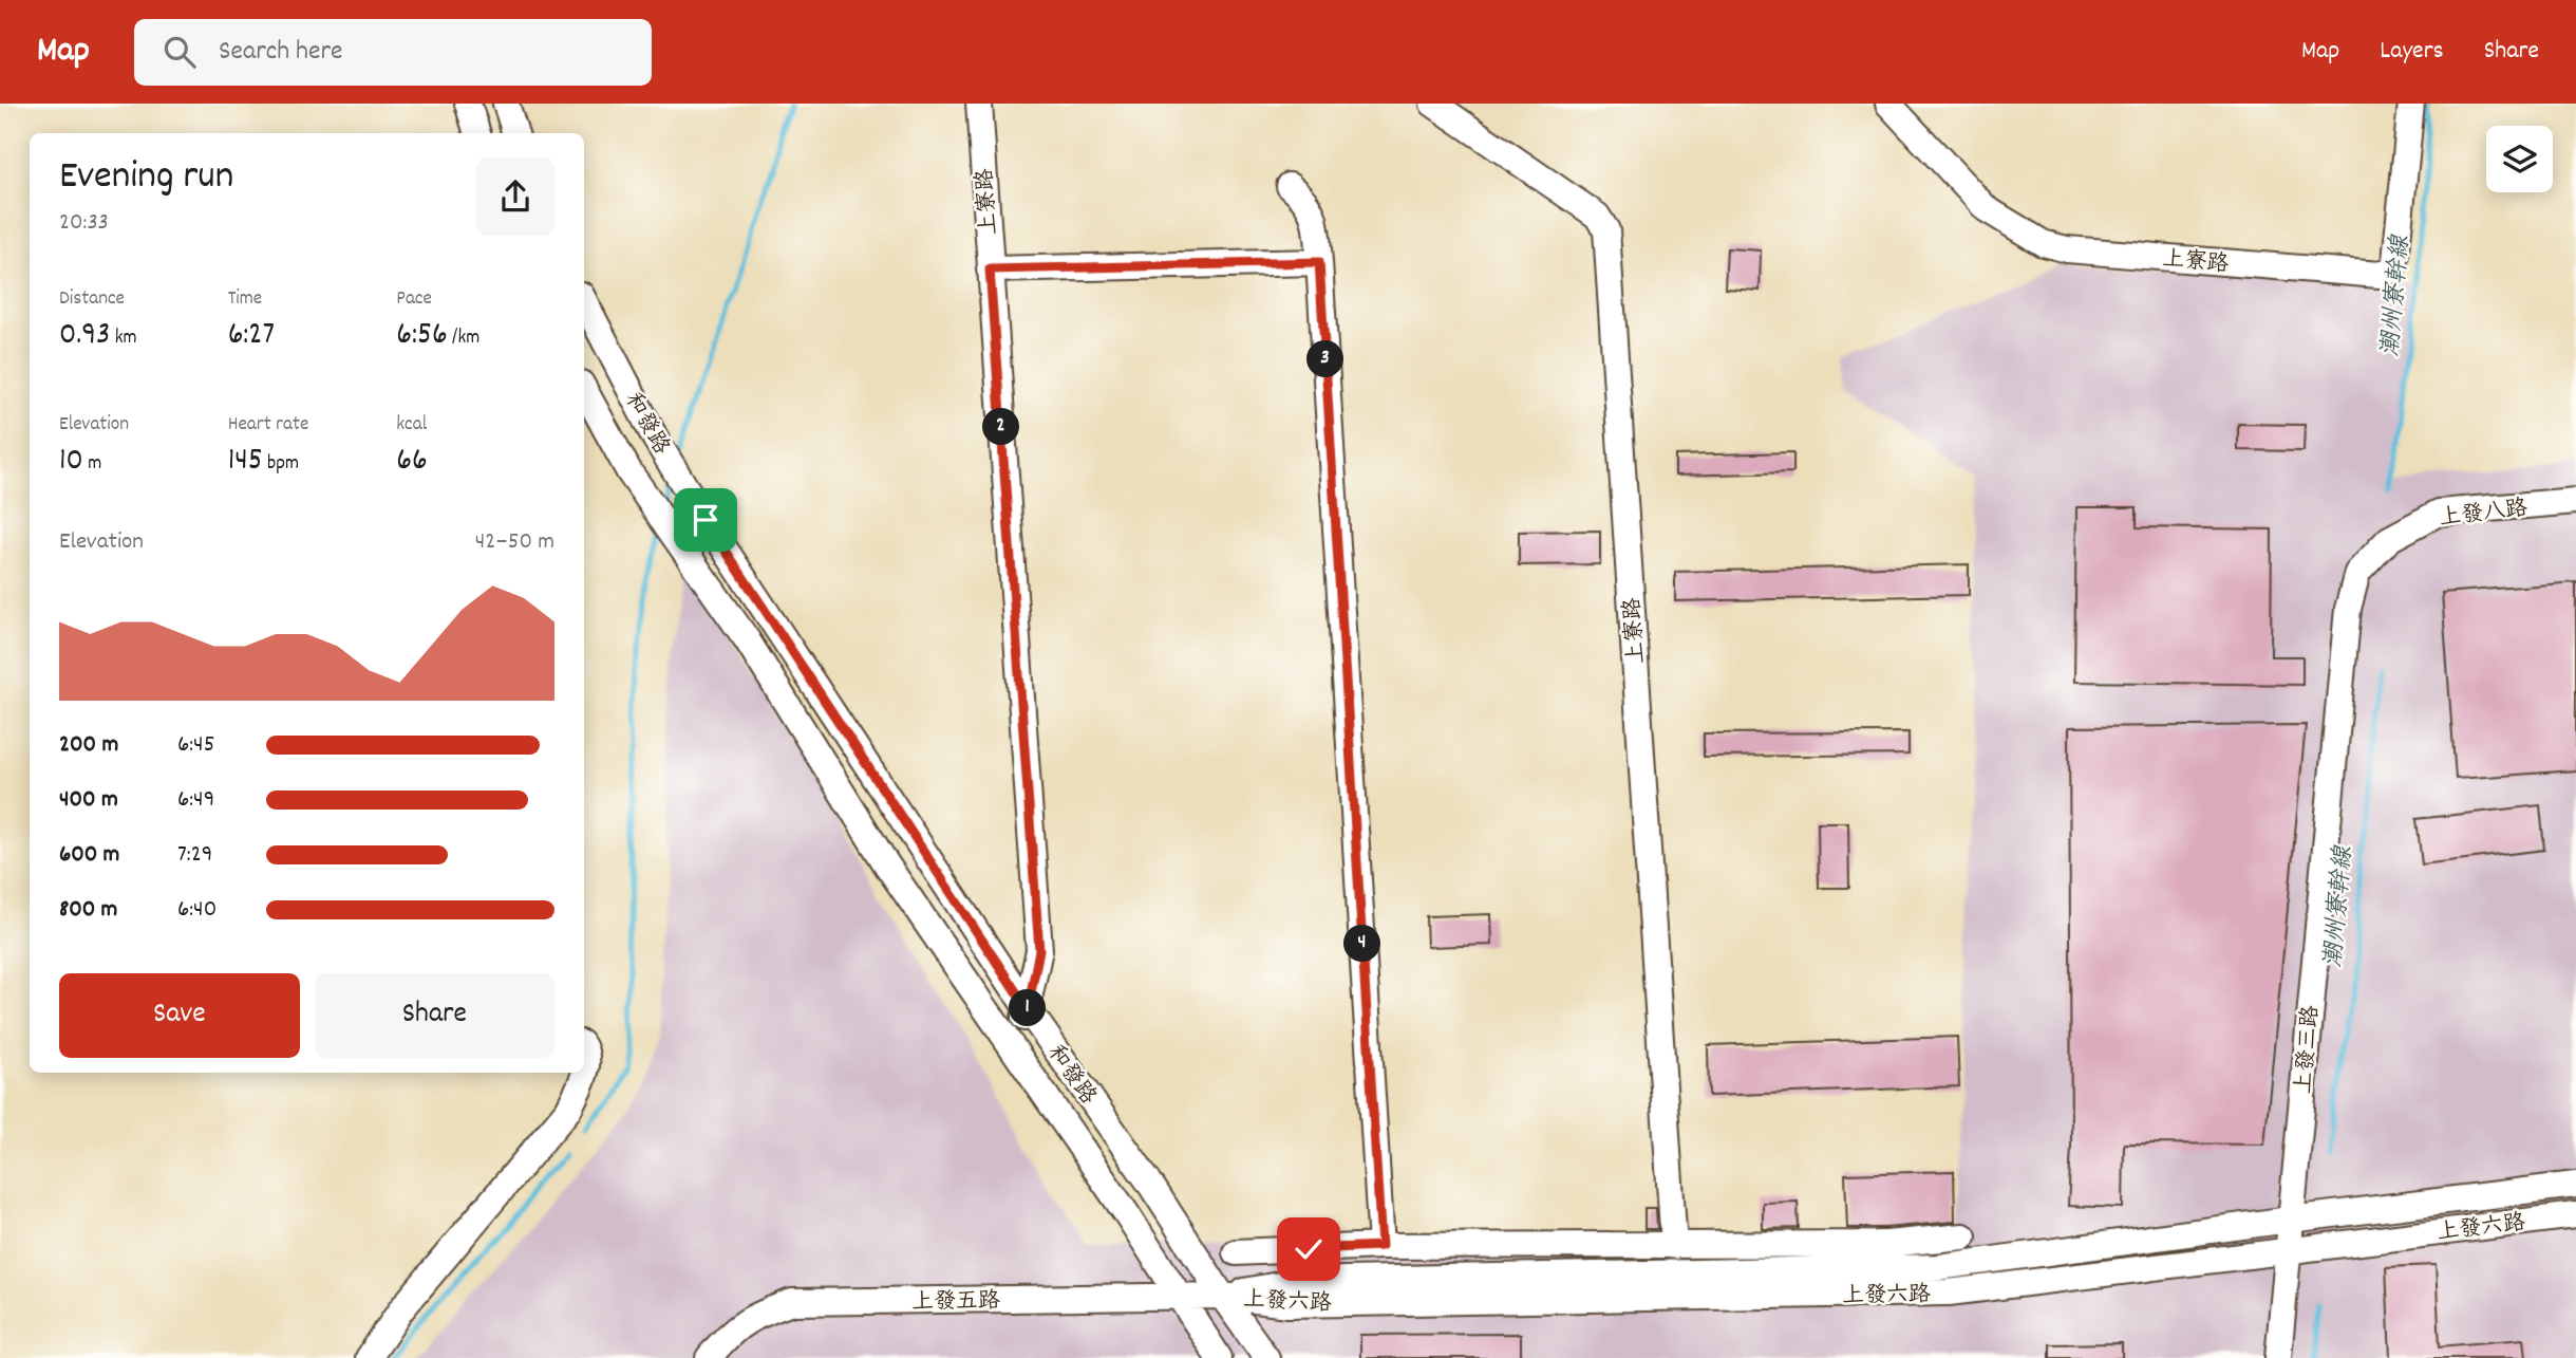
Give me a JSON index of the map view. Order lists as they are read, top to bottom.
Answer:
{
  "streets": {
    "street": [
      "上寮路",
      "和發路",
      "上發八路",
      "上發三路",
      "上發六路",
      "上發五路"
    ]
  },
  "crossings": [
    ["上寮路", "和發路"],
    ["和發路", "上發六路"],
    ["和發路", "上發五路"],
    ["上發八路", "上發三路"],
    ["上發三路", "上發六路"],
    ["上發六路", "上發五路"]
  ],
  "water": ["潮州寮幹線"],
  "page": {
    "header": "Map",
    "search": "Search here",
    "nav": ["Map", "Layers", "Share"],
    "heading": ["Evening run", "20:33"],
    "stats": [
      ["Distance", "0.93 km"],
      ["Time", "6:27"],
      ["Pace", "6:56 /km"],
      ["Elevation", "10 m"],
      ["Heart rate", "145 bpm"],
      ["kcal", "66"]
    ],
    "pins": [
      "3",
      "2",
      "4",
      "1"
    ],
    "chart": ["Elevation", "42–50 m"],
    "list": [
      {
        "name": "200 m",
        "note": "6:45"
      },
      {
        "name": "400 m",
        "note": "6:49"
      },
      {
        "name": "600 m",
        "note": "7:29"
      },
      {
        "name": "800 m",
        "note": "6:40"
      }
    ],
    "buttons": ["Save", "Share"]
  }
}
